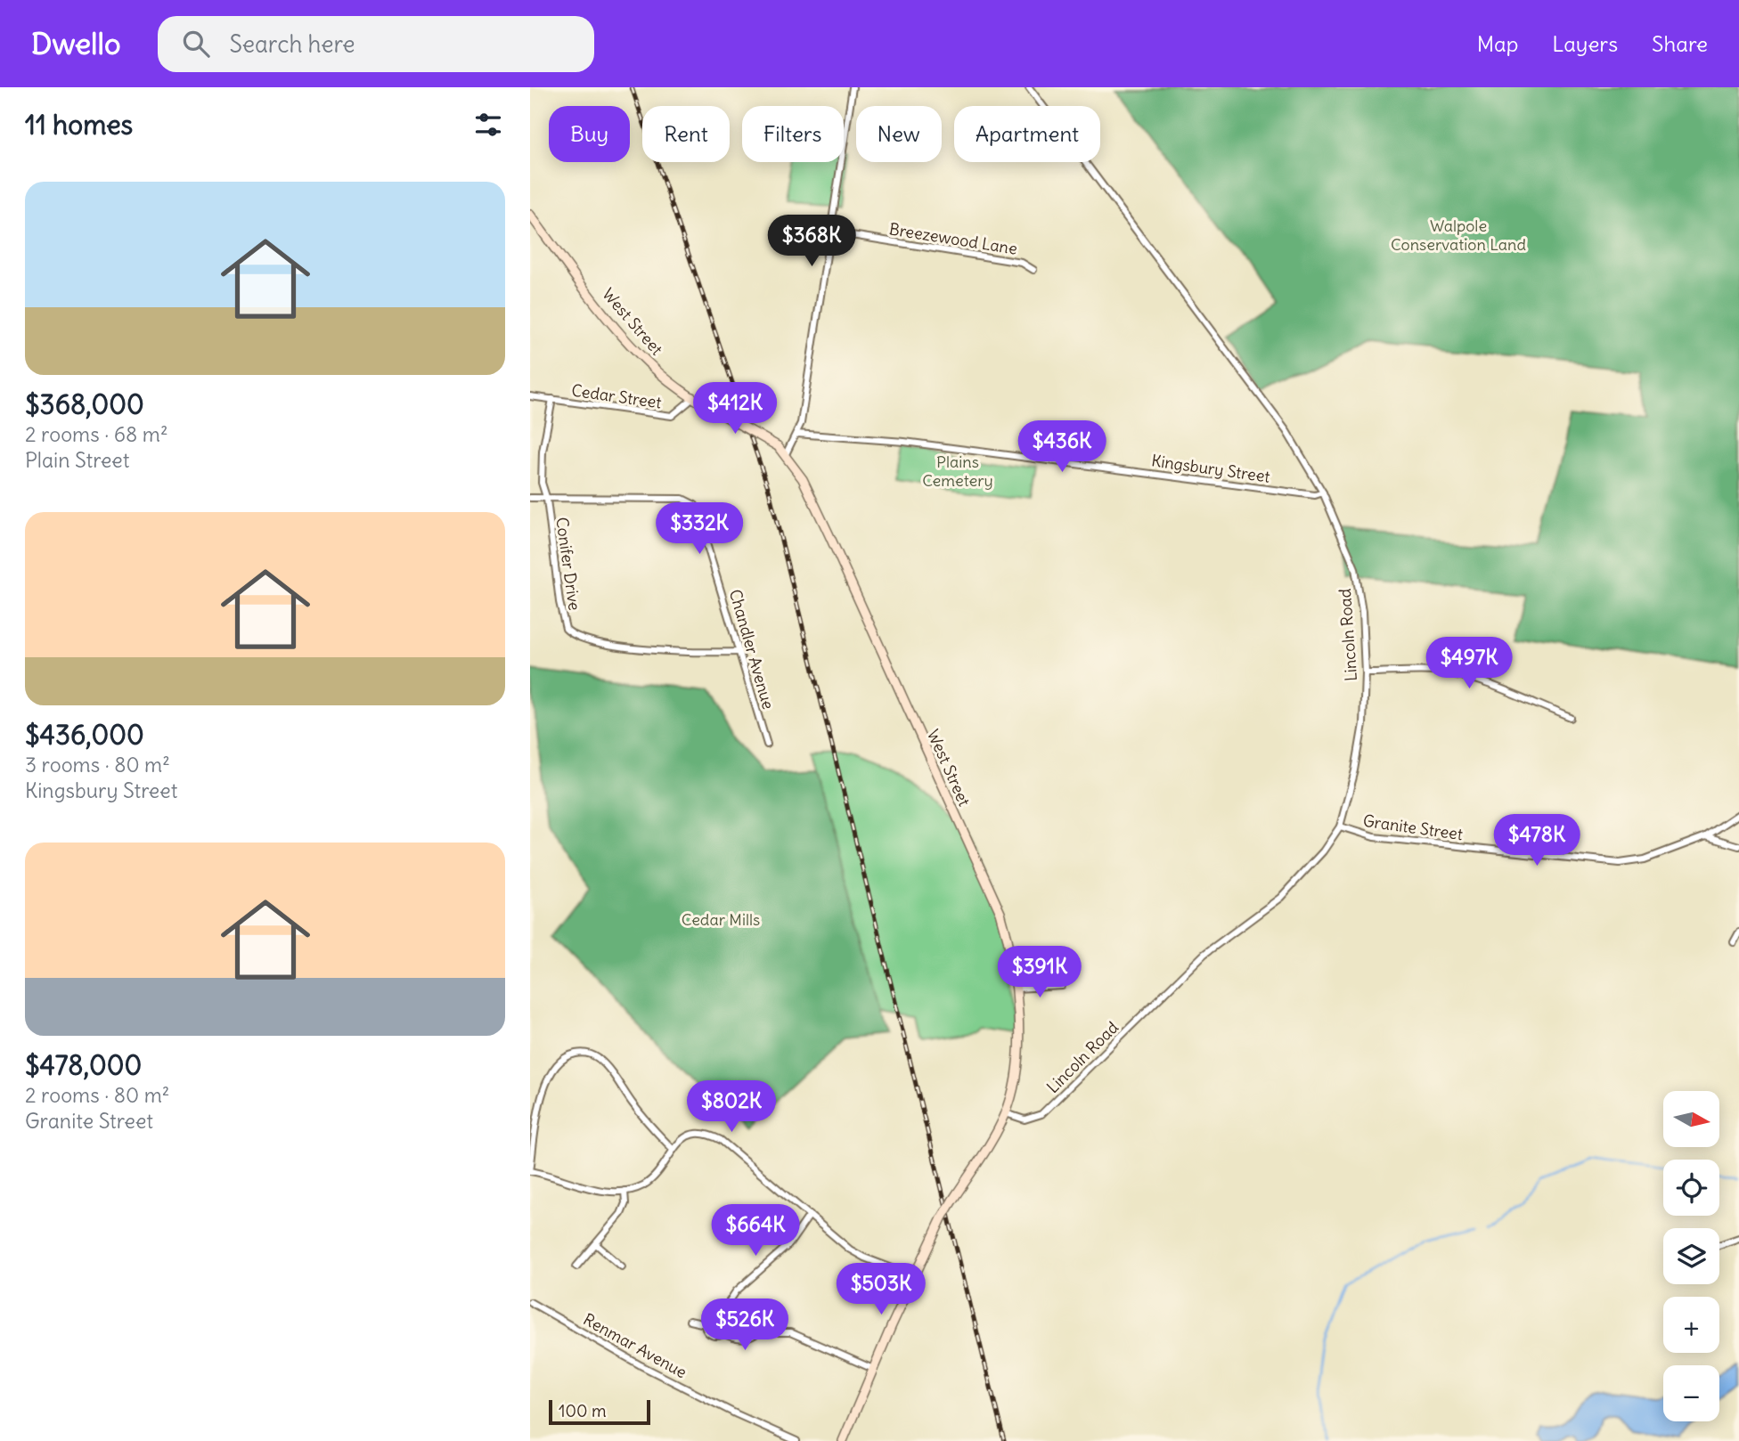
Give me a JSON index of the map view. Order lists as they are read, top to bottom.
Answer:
{
  "streets": {
    "main road": ["West Street"],
    "street": [
      "Breezewood Lane",
      "Cedar Street",
      "Kingsbury Street",
      "Conifer Drive",
      "Lincoln Road",
      "Chandler Avenue",
      "Granite Street",
      "Renmar Avenue"
    ]
  },
  "crossings": [
    ["West Street", "Cedar Street"],
    ["West Street", "Lincoln Road"],
    ["Cedar Street", "Conifer Drive"],
    ["Kingsbury Street", "Lincoln Road"],
    ["Conifer Drive", "Chandler Avenue"],
    ["Lincoln Road", "Granite Street"]
  ],
  "parks": ["Walpole Conservation Land", "Plains Cemetery", "Cedar Mills"],
  "scale_bar": "100 m",
  "north": "right",
  "page": {
    "header": "Dwello",
    "search": "Search here",
    "nav": ["Map", "Layers", "Share"],
    "heading": "11 homes",
    "chip": [
      "Buy",
      "Rent",
      "Filters",
      "New",
      "Apartment"
    ],
    "list": [
      {
        "name": "$368,000",
        "note": "2 rooms · 68 m² · Plain Street"
      },
      {
        "name": "$436,000",
        "note": "3 rooms · 80 m² · Kingsbury Street"
      },
      {
        "name": "$478,000",
        "note": "2 rooms · 80 m² · Granite Street"
      }
    ],
    "price": [
      "$368K",
      "$412K",
      "$436K",
      "$332K",
      "$497K",
      "$478K",
      "$391K",
      "$802K",
      "$664K",
      "$503K",
      "$526K"
    ],
    "map_buttons": ["+", "−"],
    "scale": "100 m"
  }
}
